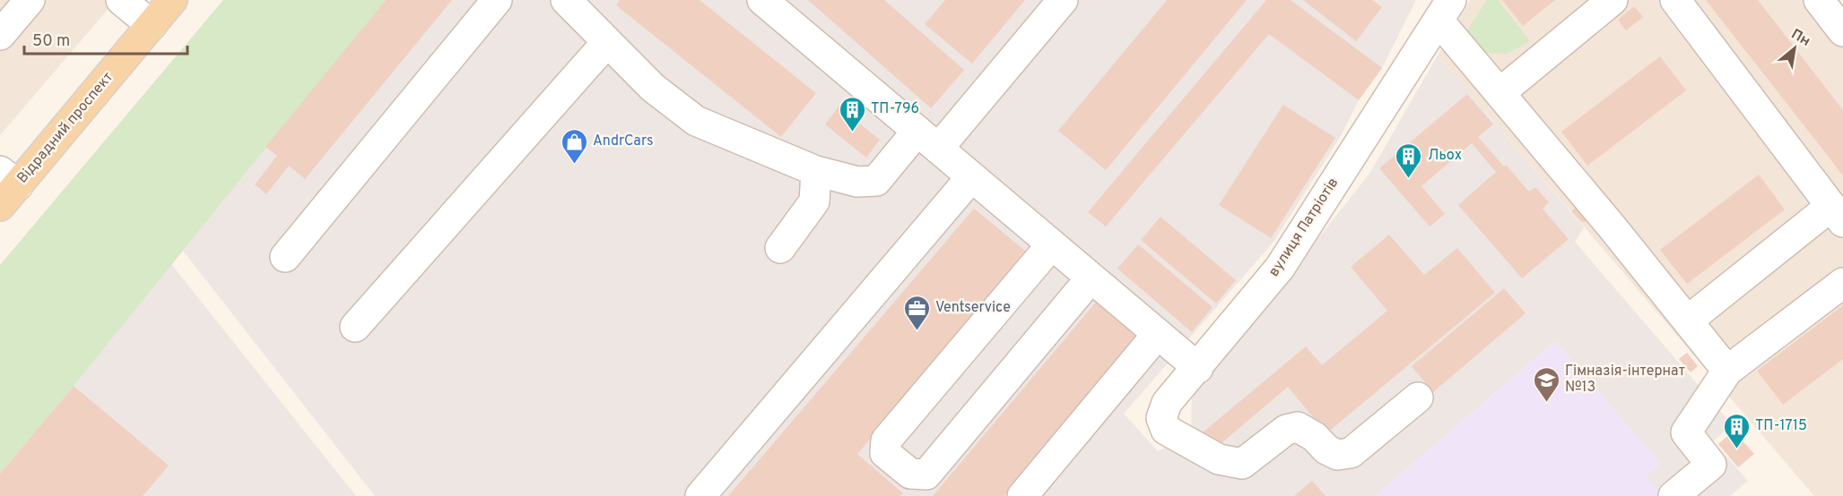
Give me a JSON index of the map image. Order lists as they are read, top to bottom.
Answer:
{
  "streets": {
    "main road": ["Відрадний проспект"],
    "street": ["вулиця Патріотів"]
  },
  "places": {
    "building": ["ТП-796", "Льох", "ТП-1715"],
    "shop": ["AndrCars"],
    "office": ["Ventservice"],
    "school or university": ["Гімназія-інтернат №13"]
  },
  "scale_bar": "50 m",
  "north": "top right"
}
